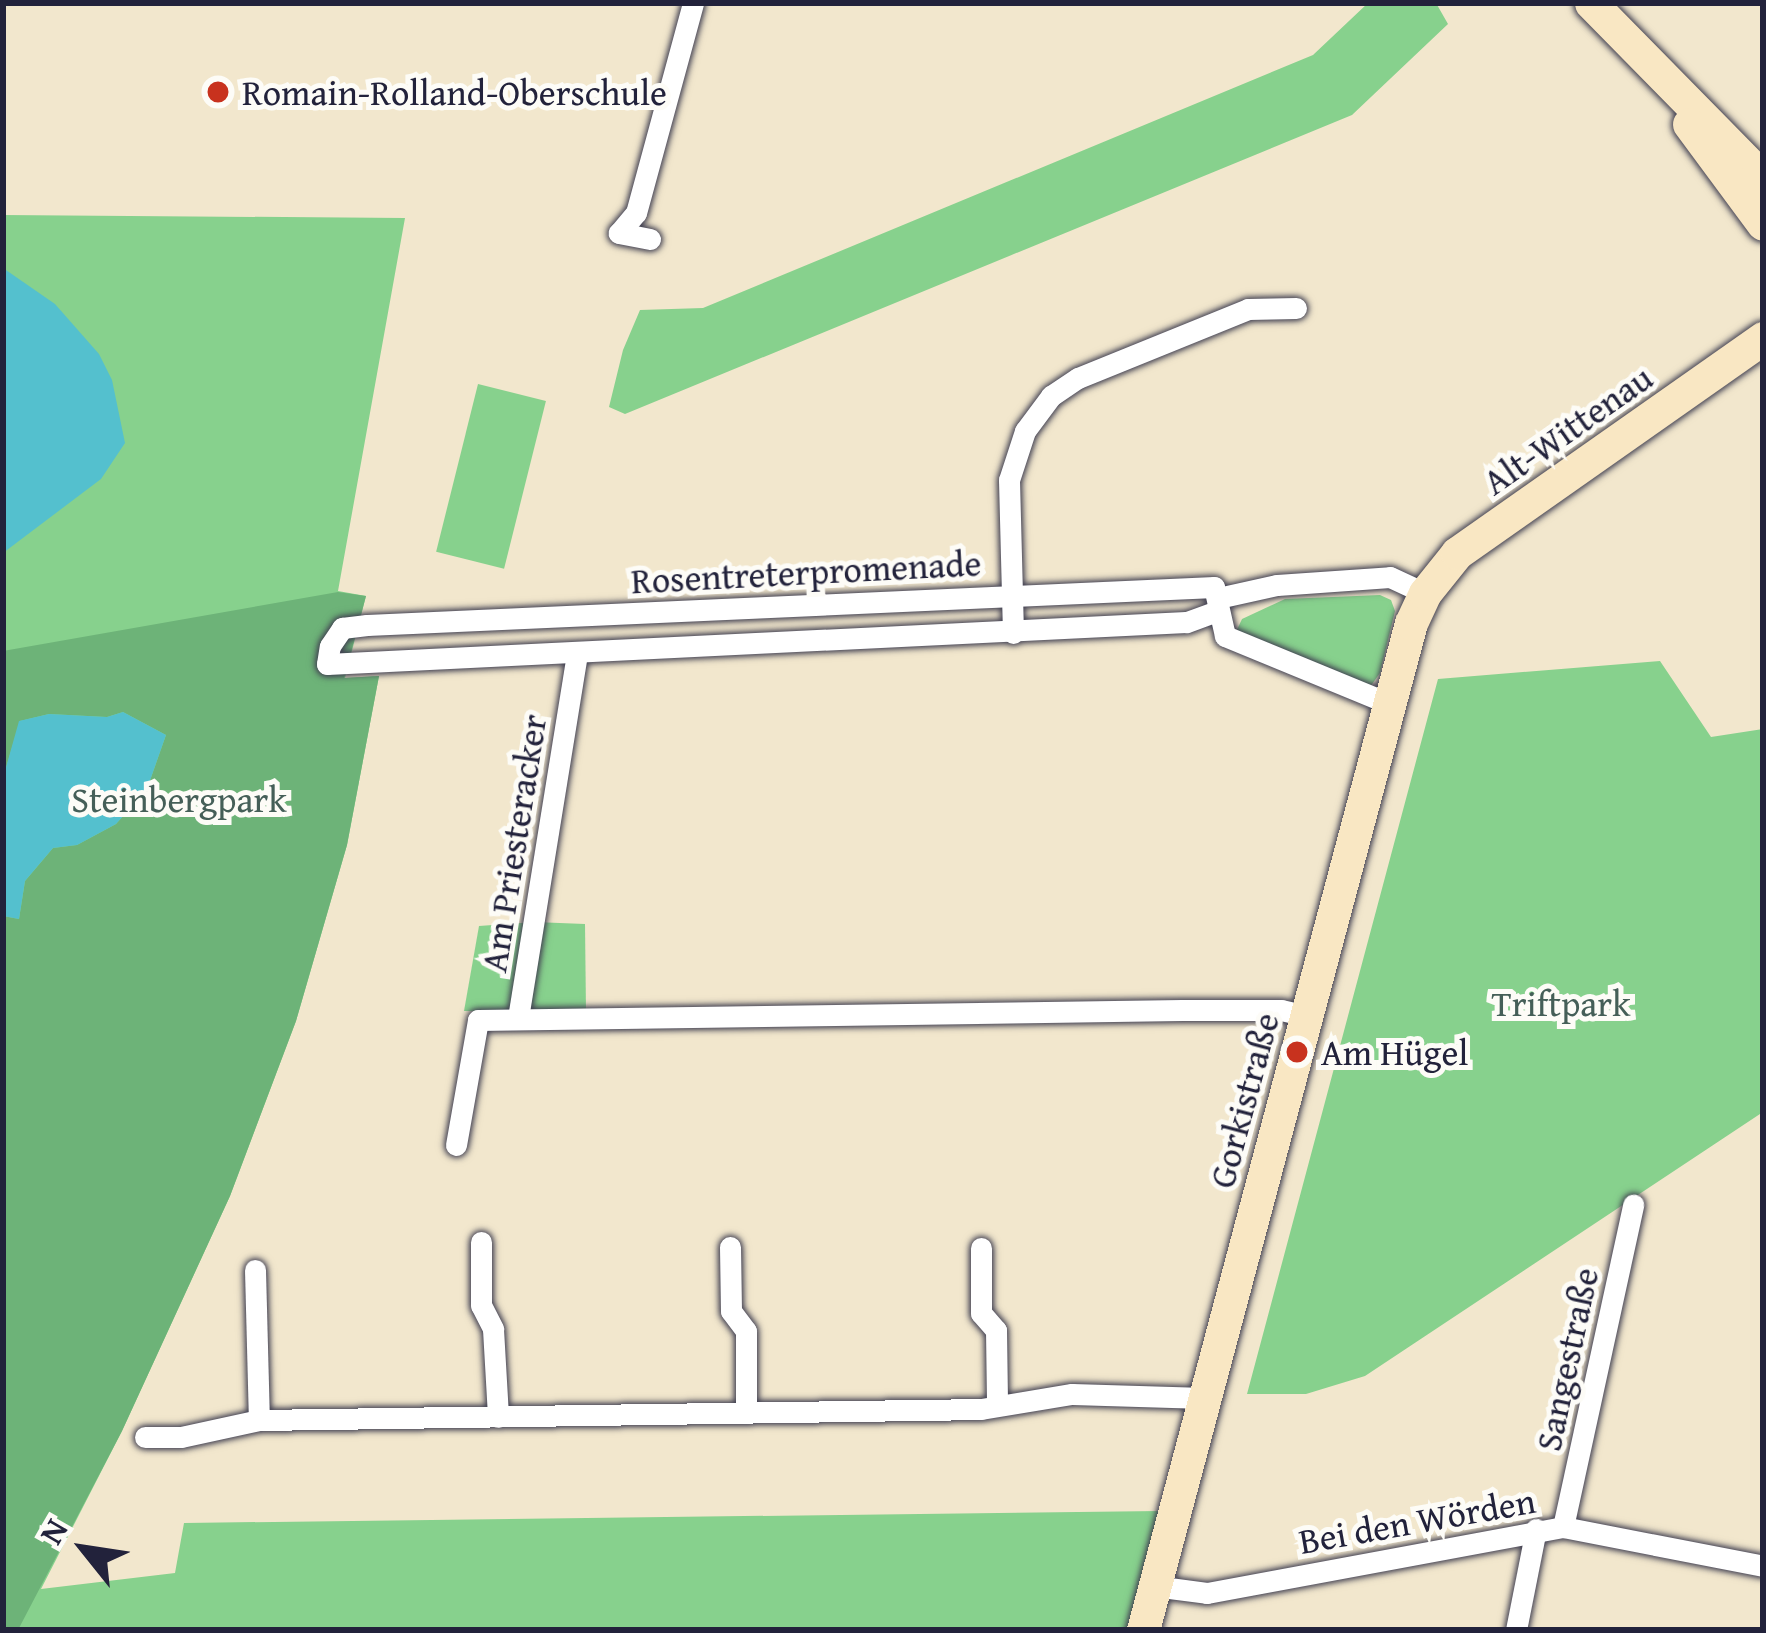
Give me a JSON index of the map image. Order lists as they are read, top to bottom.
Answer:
{
  "streets": {
    "main road": ["Alt-Wittenau", "Gorkistraße"],
    "street": [
      "Rosentreterpromenade",
      "Am Priesteracker",
      "Sangestraße",
      "Bei den Wörden"
    ]
  },
  "crossings": [
    ["Alt-Wittenau", "Rosentreterpromenade"],
    ["Alt-Wittenau", "Gorkistraße"],
    ["Rosentreterpromenade", "Am Priesteracker"],
    ["Rosentreterpromenade", "Gorkistraße"],
    ["Gorkistraße", "Bei den Wörden"],
    ["Sangestraße", "Bei den Wörden"]
  ],
  "parks": ["Steinbergpark", "Triftpark"],
  "places": ["Romain-Rolland-Oberschule", "Am Hügel"],
  "north": "top left"
}
